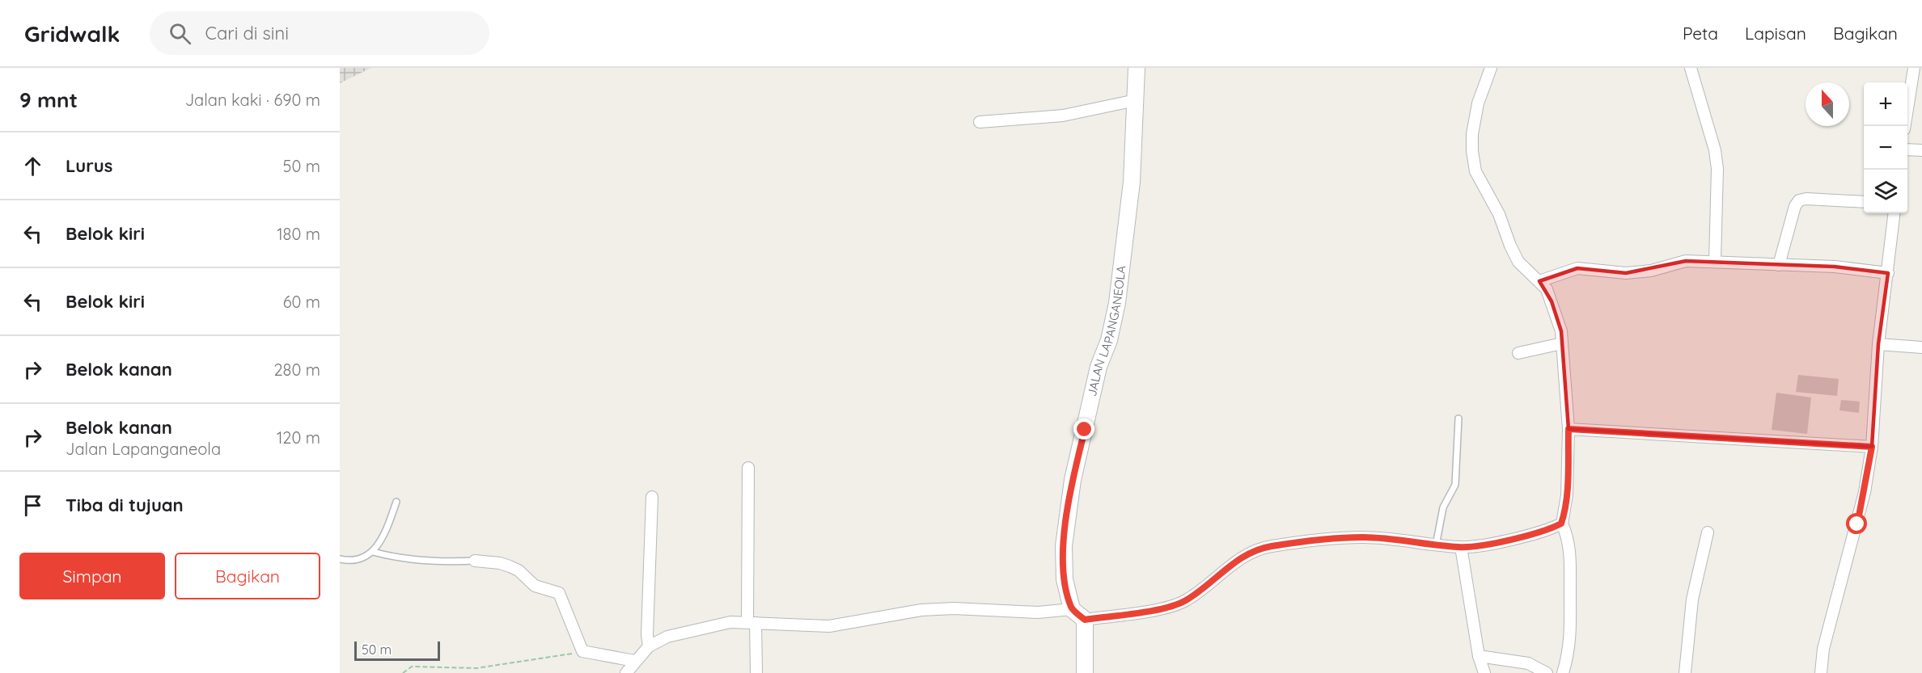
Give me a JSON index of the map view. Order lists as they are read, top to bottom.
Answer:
{
  "streets": {
    "street": ["JALAN LAPANGANEOLA"]
  },
  "scale_bar": "50 m",
  "north": "top",
  "page": {
    "header": "Gridwalk",
    "search": "Cari di sini",
    "nav": ["Peta", "Lapisan", "Bagikan"],
    "heading": ["9 mnt", "Jalan kaki · 690 m"],
    "map_buttons": ["+", "−"],
    "list": [
      ["Lurus", "50 m"],
      ["Belok kiri", "180 m"],
      ["Belok kiri", "60 m"],
      ["Belok kanan", "280 m"],
      ["Belok kanan", "Jalan Lapanganeola", "120 m"],
      "Tiba di tujuan"
    ],
    "buttons": ["Simpan", "Bagikan"],
    "scale": "50 m"
  }
}
